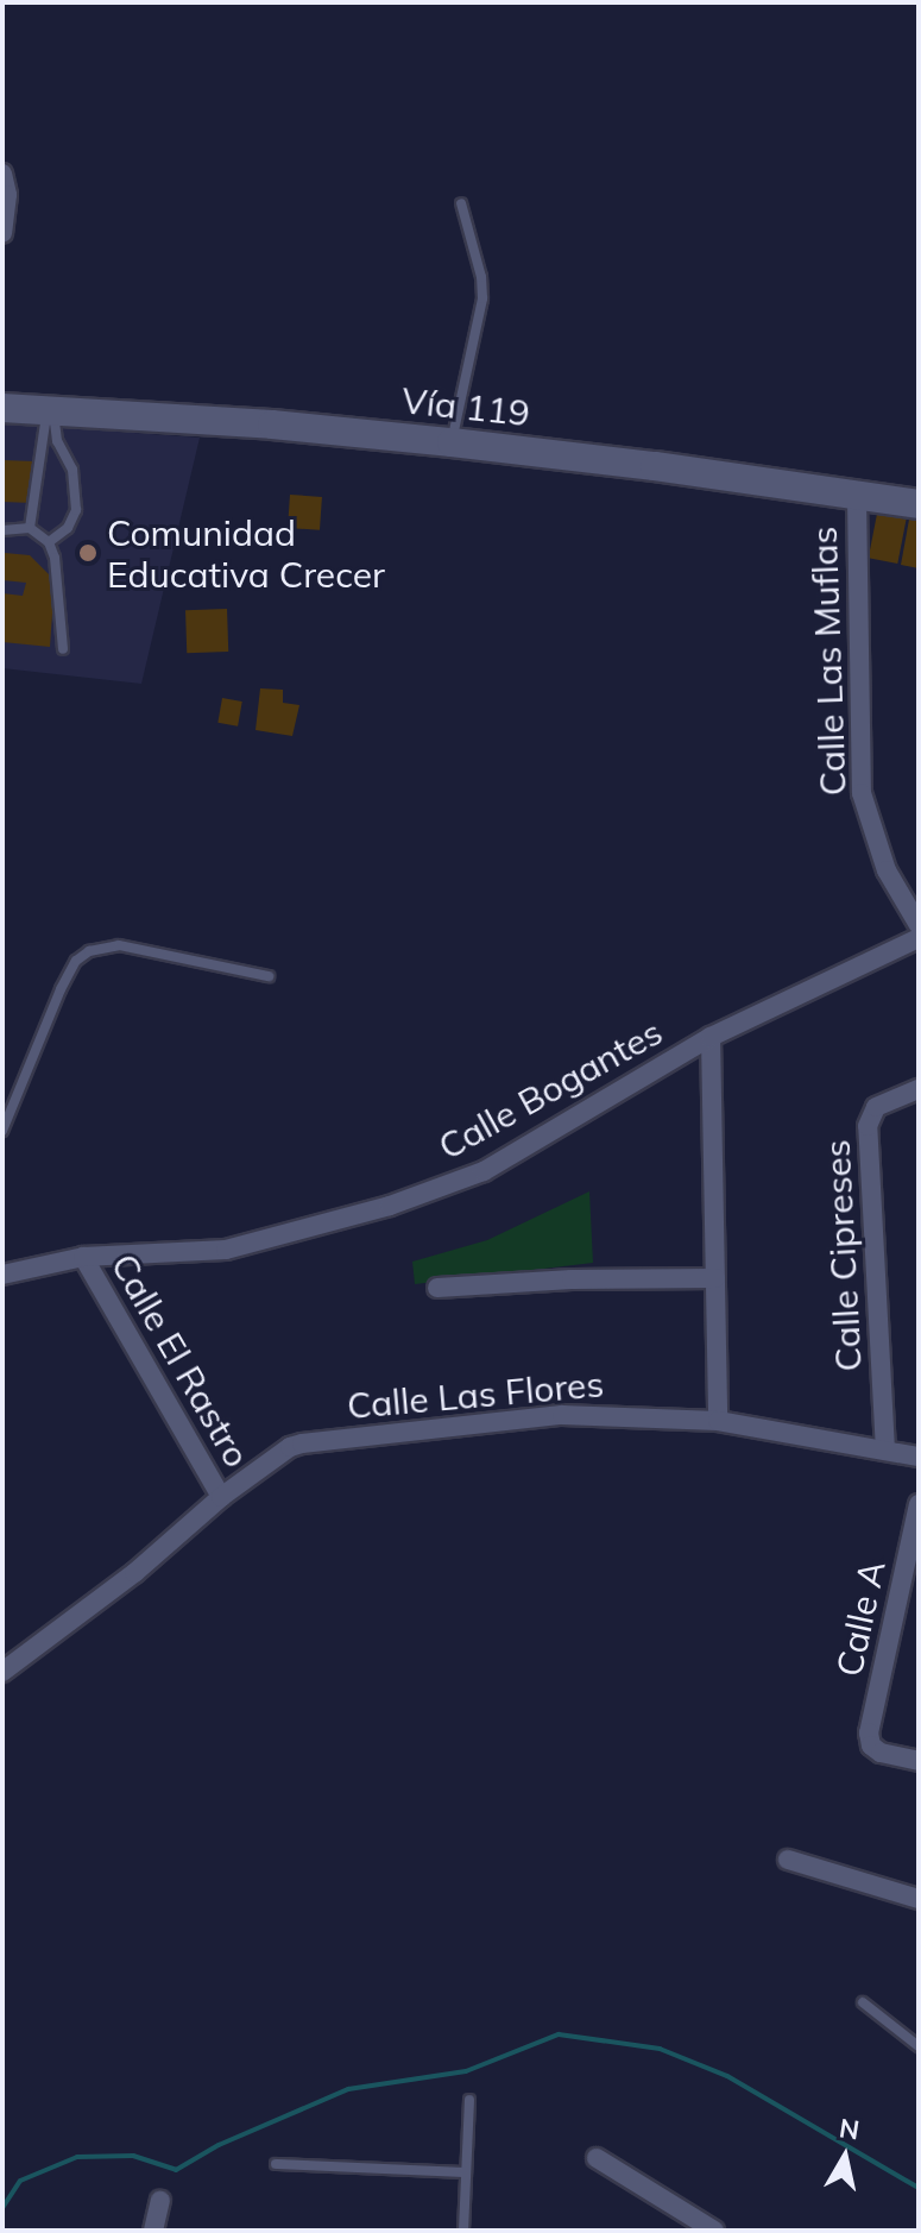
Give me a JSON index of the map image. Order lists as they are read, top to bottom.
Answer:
{
  "streets": {
    "main road": ["Vía 119"],
    "street": [
      "Calle Las Muflas",
      "Calle Bogantes",
      "Calle Cipreses",
      "Calle El Rastro",
      "Calle Las Flores",
      "Calle A"
    ]
  },
  "crossings": [
    ["Vía 119", "Calle Las Muflas"],
    ["Calle Bogantes", "Calle El Rastro"],
    ["Calle Cipreses", "Calle Las Flores"],
    ["Calle El Rastro", "Calle Las Flores"]
  ],
  "places": ["Comunidad Educativa Crecer"],
  "north": "top"
}
